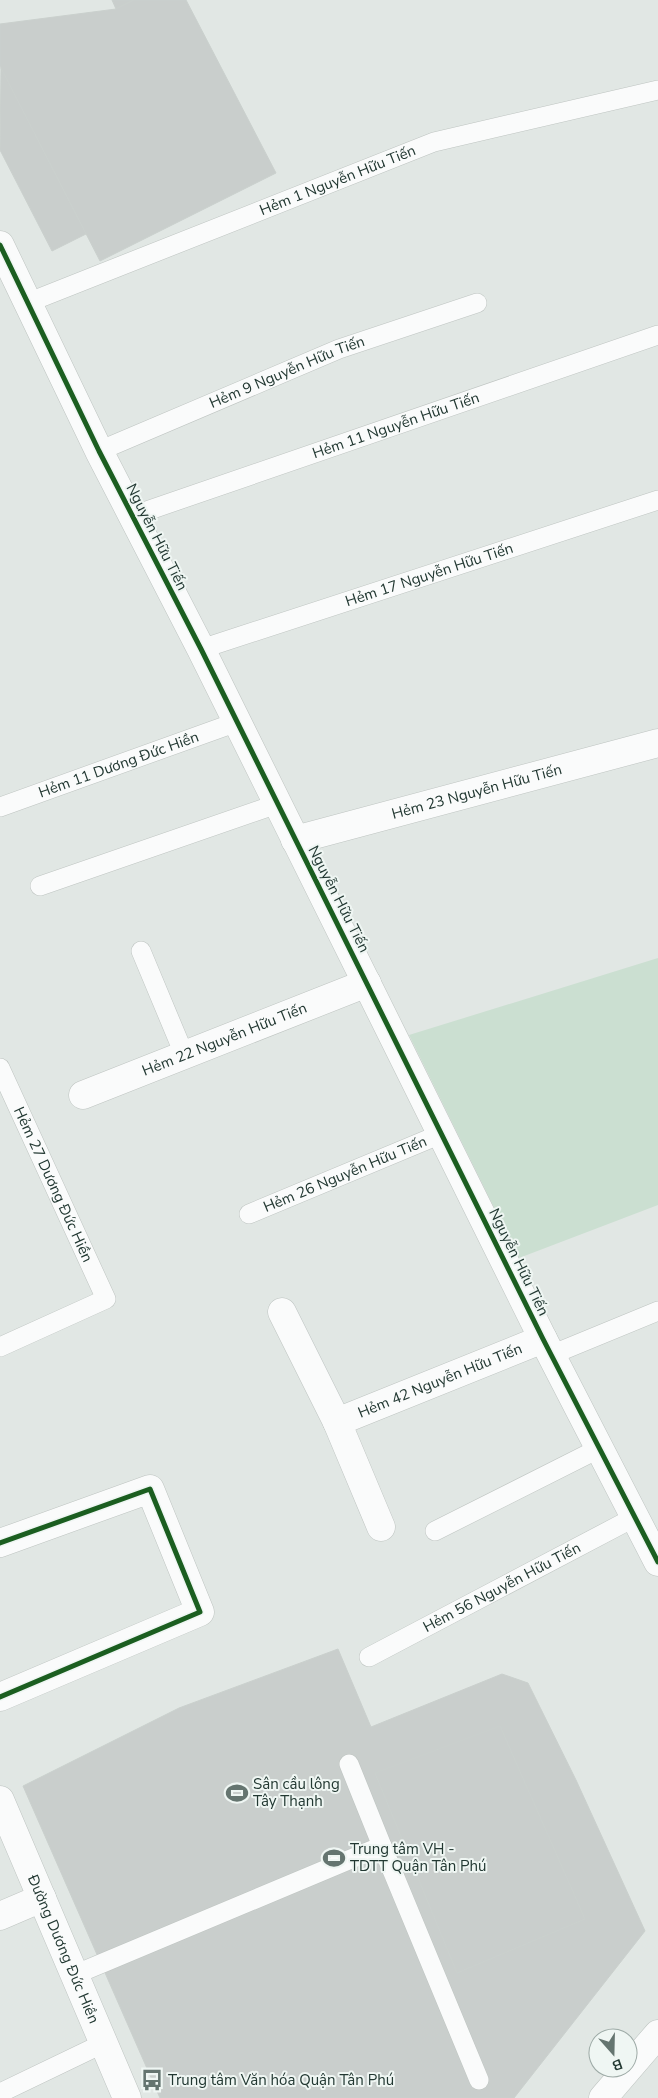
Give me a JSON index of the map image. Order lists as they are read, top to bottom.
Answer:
{
  "streets": {
    "street": [
      "Nguyễn Hữu Tiến",
      "Hẻm 23 Nguyễn Hữu Tiến",
      "Hẻm 22 Nguyễn Hữu Tiến",
      "Hẻm 42 Nguyễn Hữu Tiến",
      "Đường Dương Đức Hiền"
    ],
    "lane": [
      "Hẻm 1 Nguyễn Hữu Tiến",
      "Hẻm 9 Nguyễn Hữu Tiến",
      "Hẻm 11 Nguyễn Hữu Tiến",
      "Hẻm 17 Nguyễn Hữu Tiến",
      "Hẻm 11 Dương Đức Hiền",
      "Hẻm 26 Nguyễn Hữu Tiến",
      "Hẻm 27 Dương Đức Hiền",
      "Hẻm 56 Nguyễn Hữu Tiến"
    ]
  },
  "crossings": [
    ["Hẻm 1 Nguyễn Hữu Tiến", "Nguyễn Hữu Tiến"],
    ["Hẻm 9 Nguyễn Hữu Tiến", "Nguyễn Hữu Tiến"],
    ["Hẻm 11 Nguyễn Hữu Tiến", "Nguyễn Hữu Tiến"],
    ["Nguyễn Hữu Tiến", "Hẻm 17 Nguyễn Hữu Tiến"],
    ["Nguyễn Hữu Tiến", "Hẻm 11 Dương Đức Hiền"],
    ["Nguyễn Hữu Tiến", "Hẻm 23 Nguyễn Hữu Tiến"],
    ["Nguyễn Hữu Tiến", "Hẻm 22 Nguyễn Hữu Tiến"],
    ["Nguyễn Hữu Tiến", "Hẻm 26 Nguyễn Hữu Tiến"],
    ["Nguyễn Hữu Tiến", "Hẻm 42 Nguyễn Hữu Tiến"],
    ["Nguyễn Hữu Tiến", "Hẻm 56 Nguyễn Hữu Tiến"]
  ],
  "places": {
    "sports": ["Sân cầu lông Tây Thạnh", "Trung tâm VH - TDTT Quận Tân Phú"],
    "bus stop": ["Trung tâm Văn hóa Quận Tân Phú"]
  },
  "north": "bottom"
}
